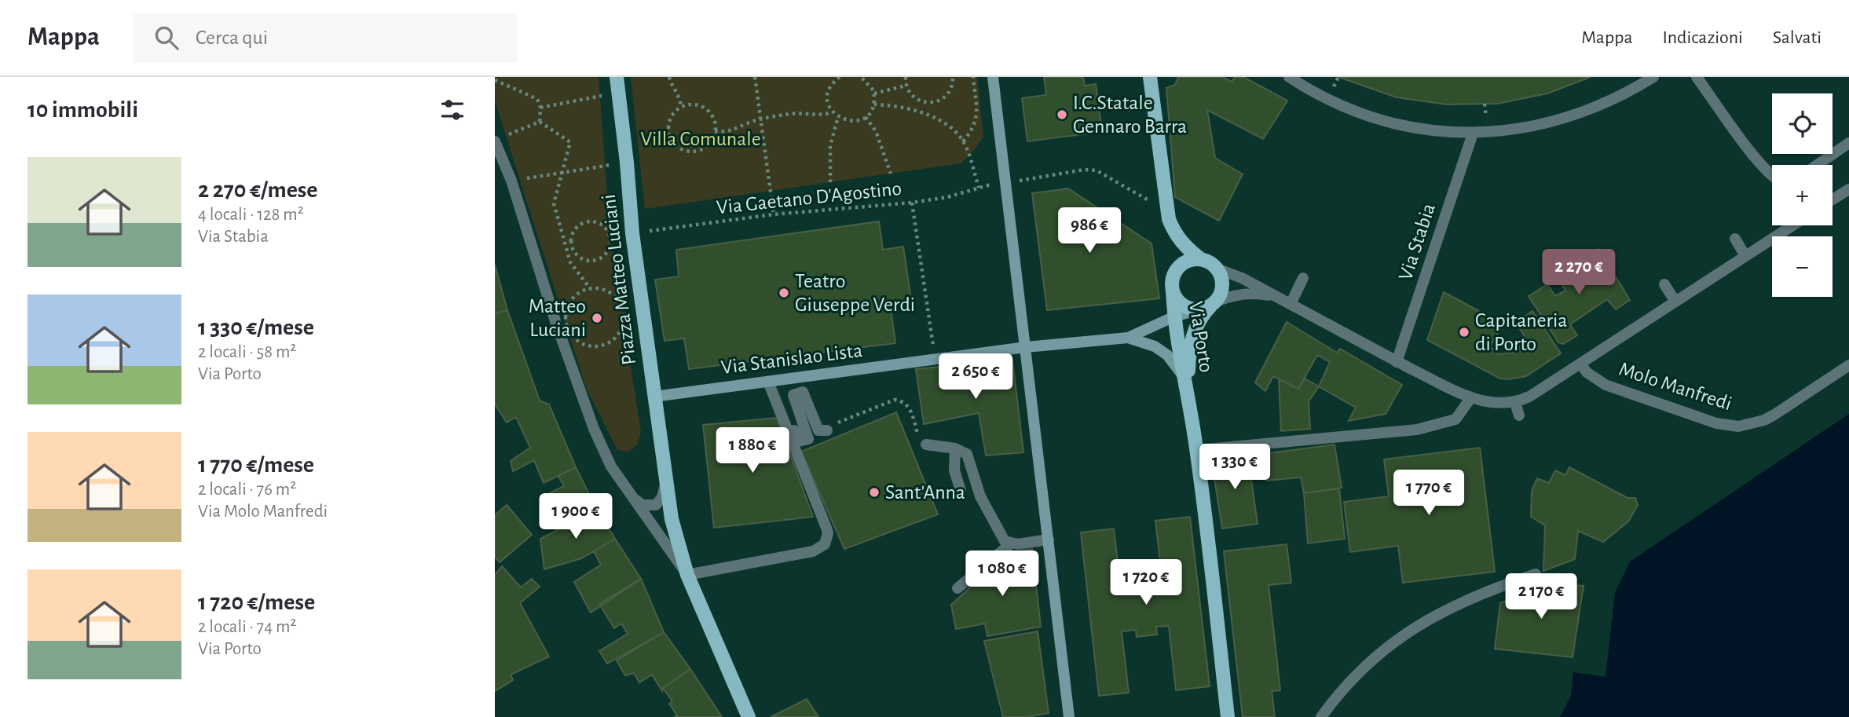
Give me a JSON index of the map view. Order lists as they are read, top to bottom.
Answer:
{
  "streets": {
    "main road": ["Piazza Matteo Luciani", "Via Porto", "Via Stanislao Lista"],
    "street": ["Via Stabia", "Molo Manfredi"],
    "path": ["Via Gaetano D'Agostino"]
  },
  "crossings": [
    ["Via Gaetano D'Agostino", "Piazza Matteo Luciani"],
    ["Via Stabia", "Molo Manfredi"],
    ["Piazza Matteo Luciani", "Via Stanislao Lista"],
    ["Via Porto", "Molo Manfredi"]
  ],
  "parks": ["Villa Comunale"],
  "places": [
    "I.C.Statale Gennaro Barra",
    "Teatro Giuseppe Verdi",
    "Matteo Luciani",
    "Capitaneria di Porto",
    "Sant'Anna"
  ],
  "page": {
    "header": "Mappa",
    "search": "Cerca qui",
    "nav": ["Mappa", "Indicazioni", "Salvati"],
    "heading": "10 immobili",
    "map_buttons": ["+", "−"],
    "list": [
      {
        "name": "2 270 €/mese",
        "note": "4 locali · 128 m² · Via Stabia"
      },
      {
        "name": "1 330 €/mese",
        "note": "2 locali · 58 m² · Via Porto"
      },
      {
        "name": "1 770 €/mese",
        "note": "2 locali · 76 m² · Via Molo Manfredi"
      },
      {
        "name": "1 720 €/mese",
        "note": "2 locali · 74 m² · Via Porto"
      }
    ],
    "price": [
      "986 €",
      "2 270 €",
      "2 650 €",
      "1 880 €",
      "1 330 €",
      "1 770 €",
      "1 900 €",
      "1 080 €",
      "1 720 €",
      "2 170 €"
    ]
  }
}
